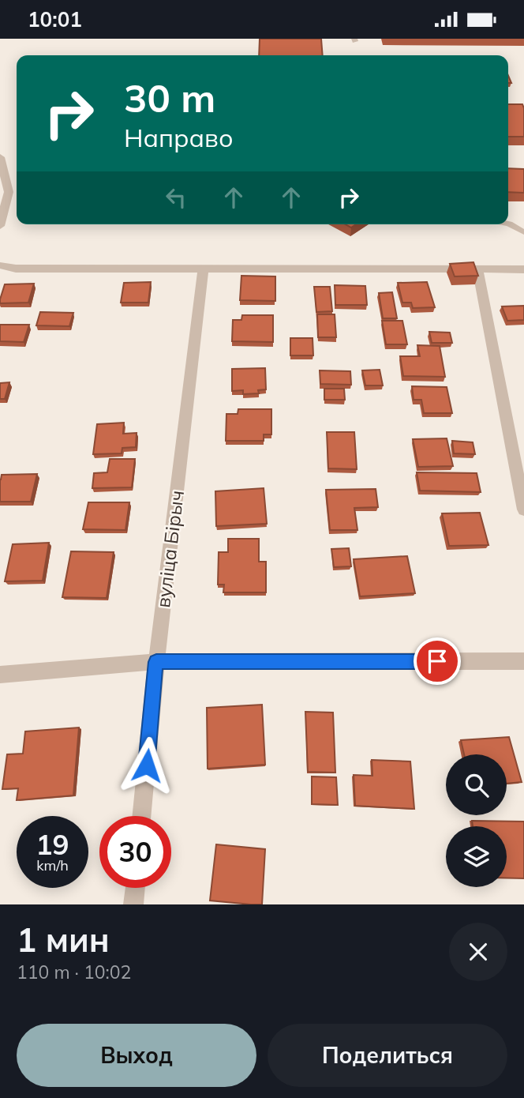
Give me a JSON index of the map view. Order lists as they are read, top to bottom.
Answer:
{
  "streets": {
    "street": ["вуліца Бірыч"]
  },
  "page": {
    "status": "10:01",
    "turn": ["30 m", "Направо"],
    "speed": "19 km/h",
    "limit": "30",
    "heading": ["1 мин", "110 m · 10:02"],
    "buttons": ["Выход", "Поделиться"]
  }
}
